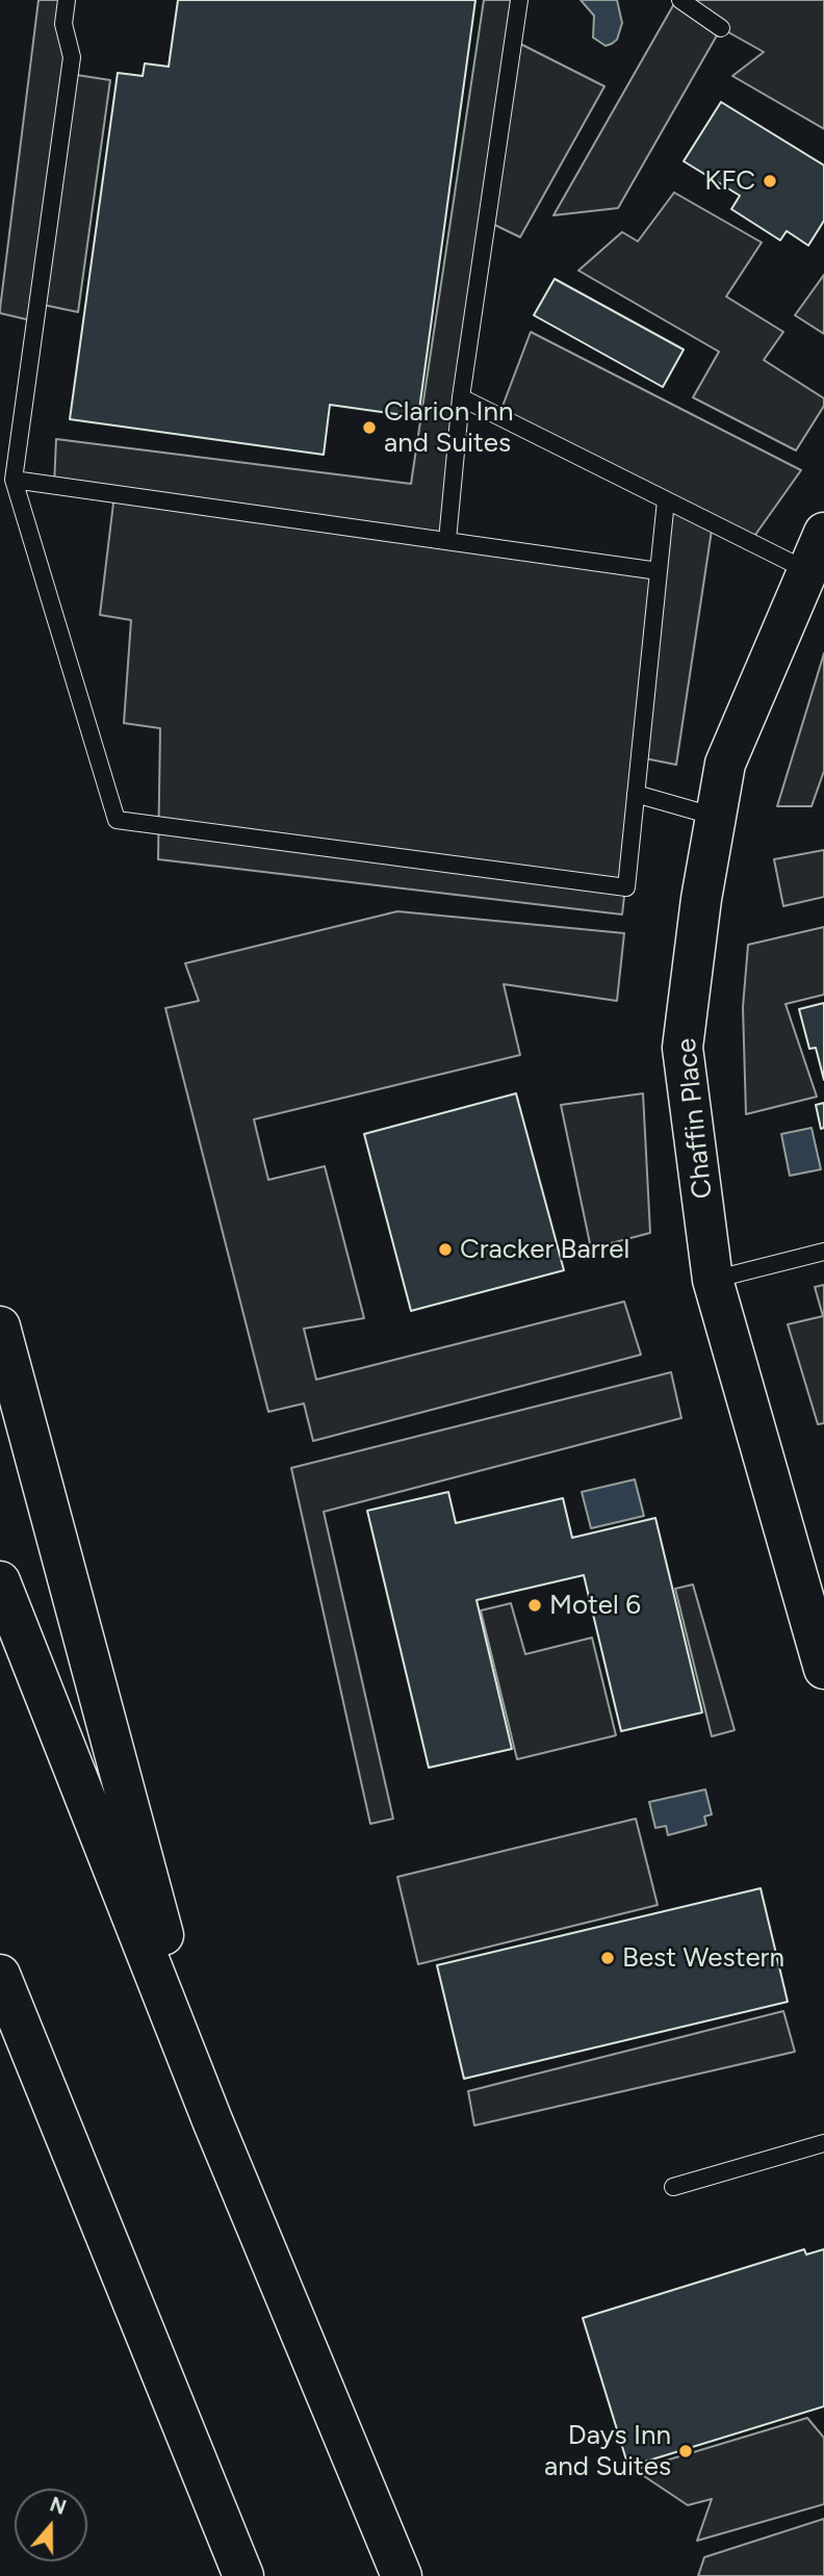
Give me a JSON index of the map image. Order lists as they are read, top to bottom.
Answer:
{
  "streets": {
    "main road": ["Chaffin Place"]
  },
  "places": [
    "KFC",
    "Clarion Inn and Suites",
    "Cracker Barrel",
    "Motel 6",
    "Best Western",
    "Days Inn and Suites"
  ],
  "north": "top"
}
